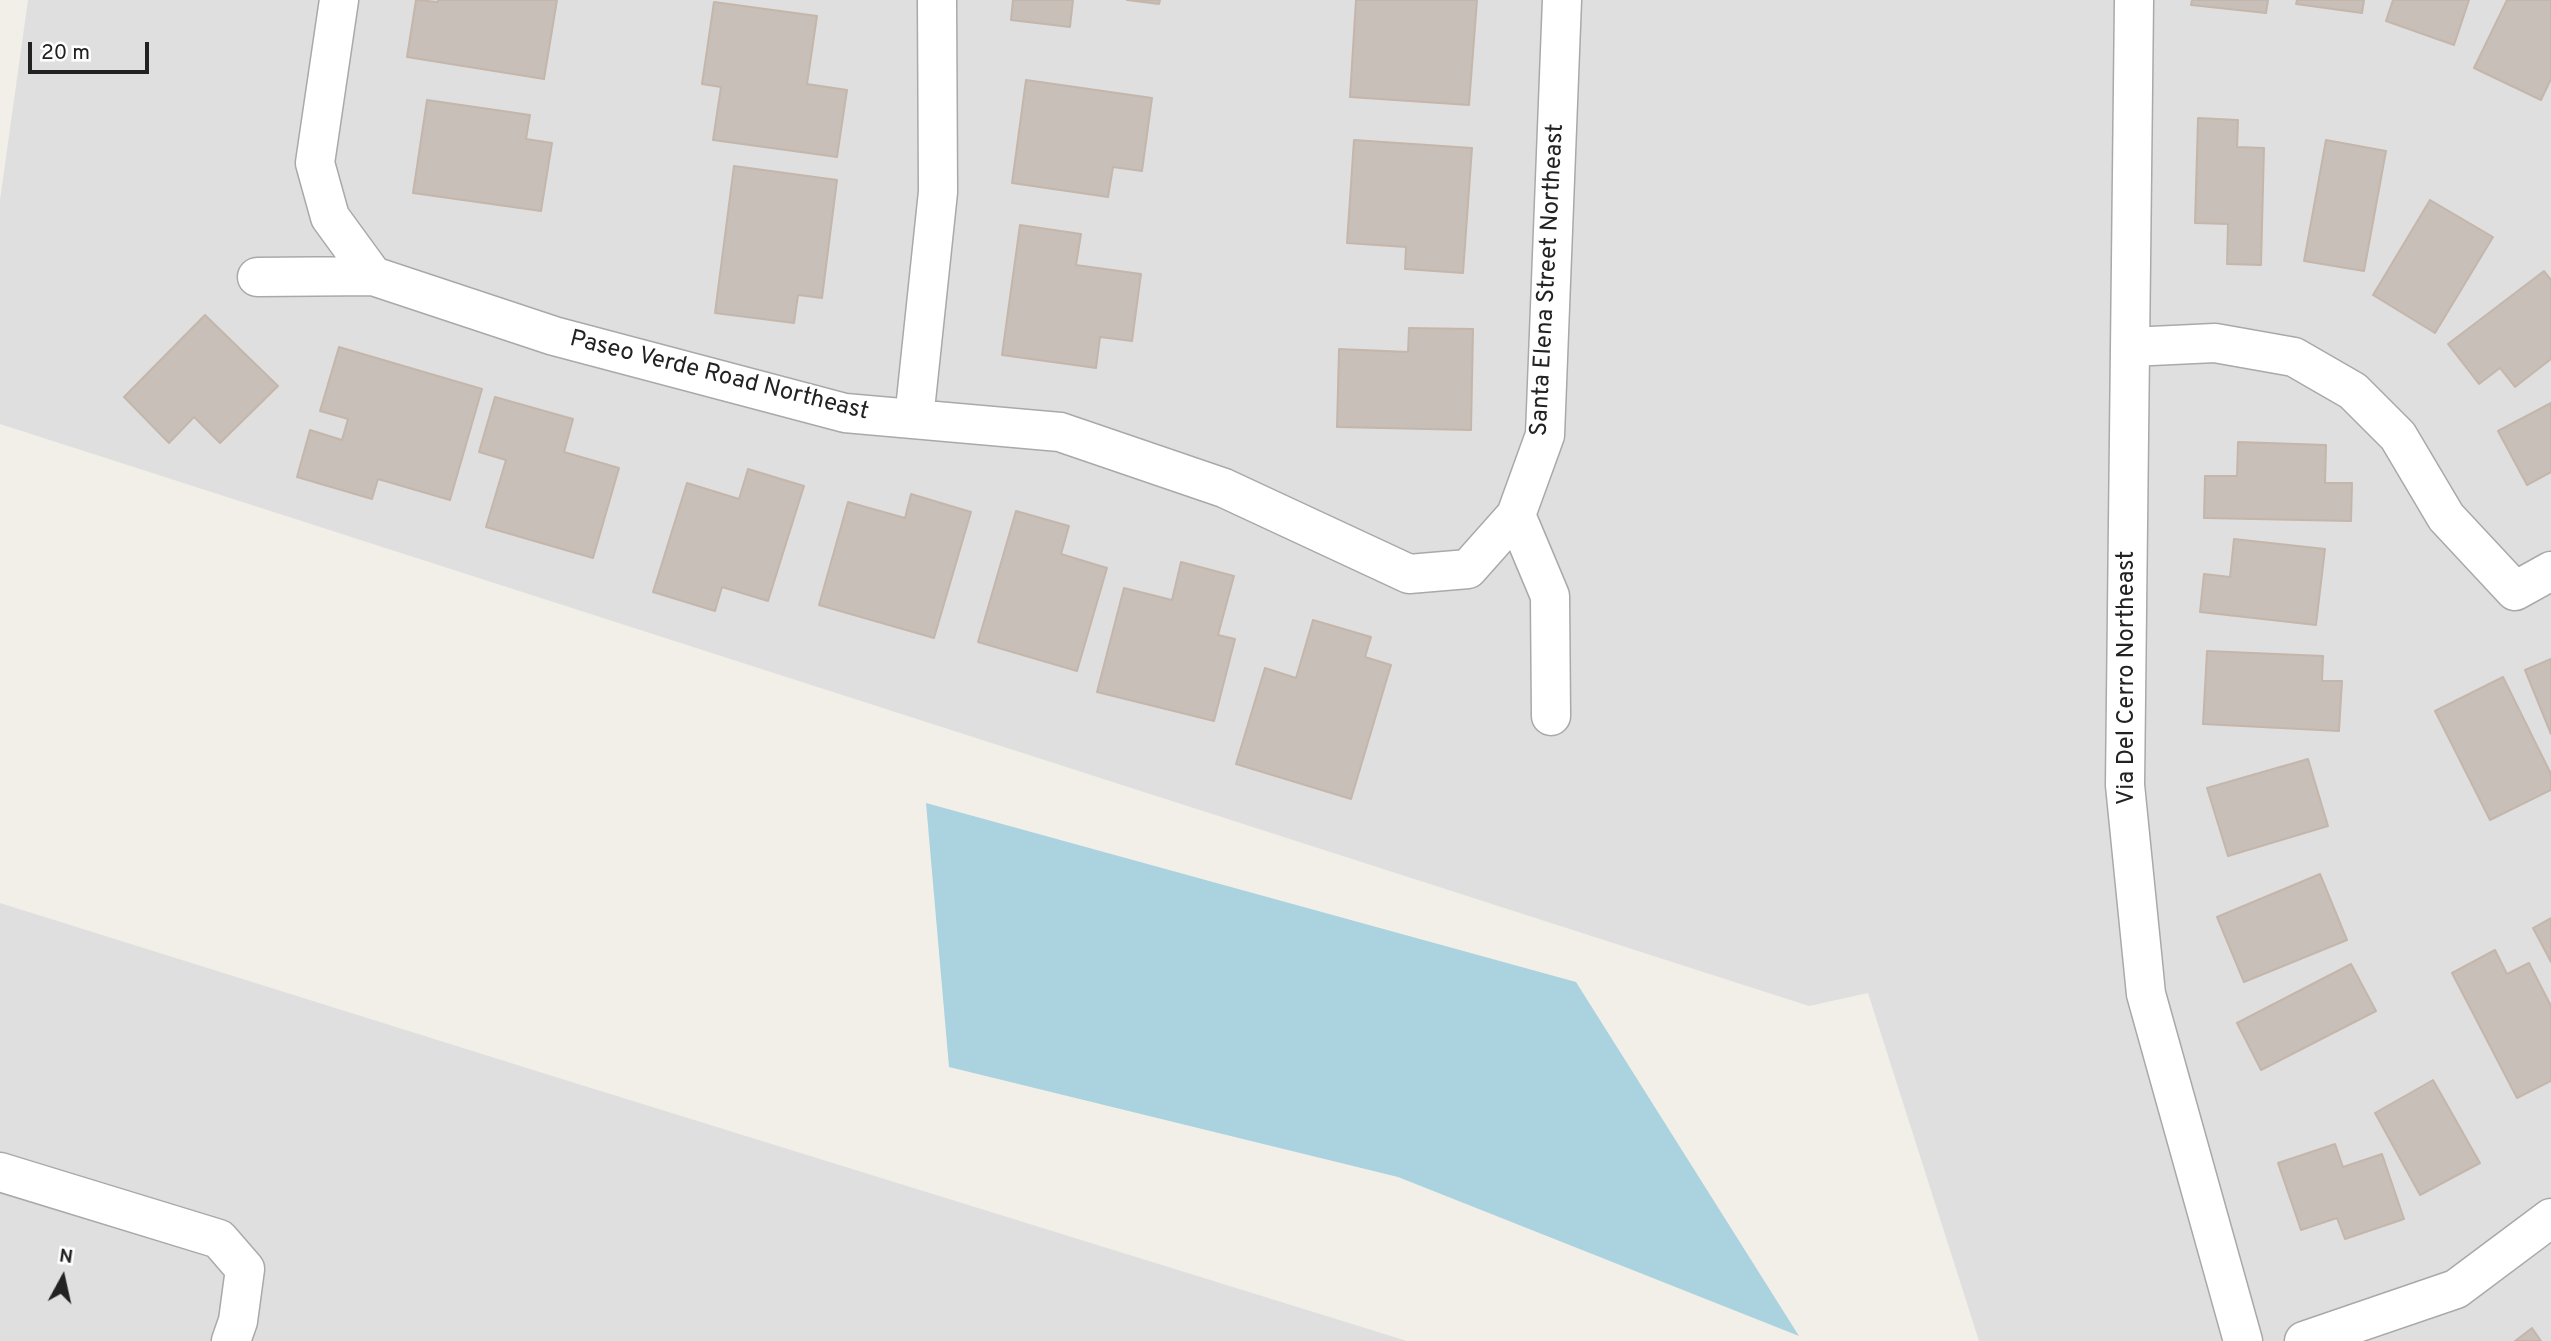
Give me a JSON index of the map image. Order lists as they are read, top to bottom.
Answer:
{
  "streets": {
    "street": ["Santa Elena Street Northeast", "Paseo Verde Road Northeast", "Via Del Cerro Northeast"]
  },
  "crossings": [
    ["Santa Elena Street Northeast", "Paseo Verde Road Northeast"]
  ],
  "scale_bar": "20 m",
  "north": "top"
}
